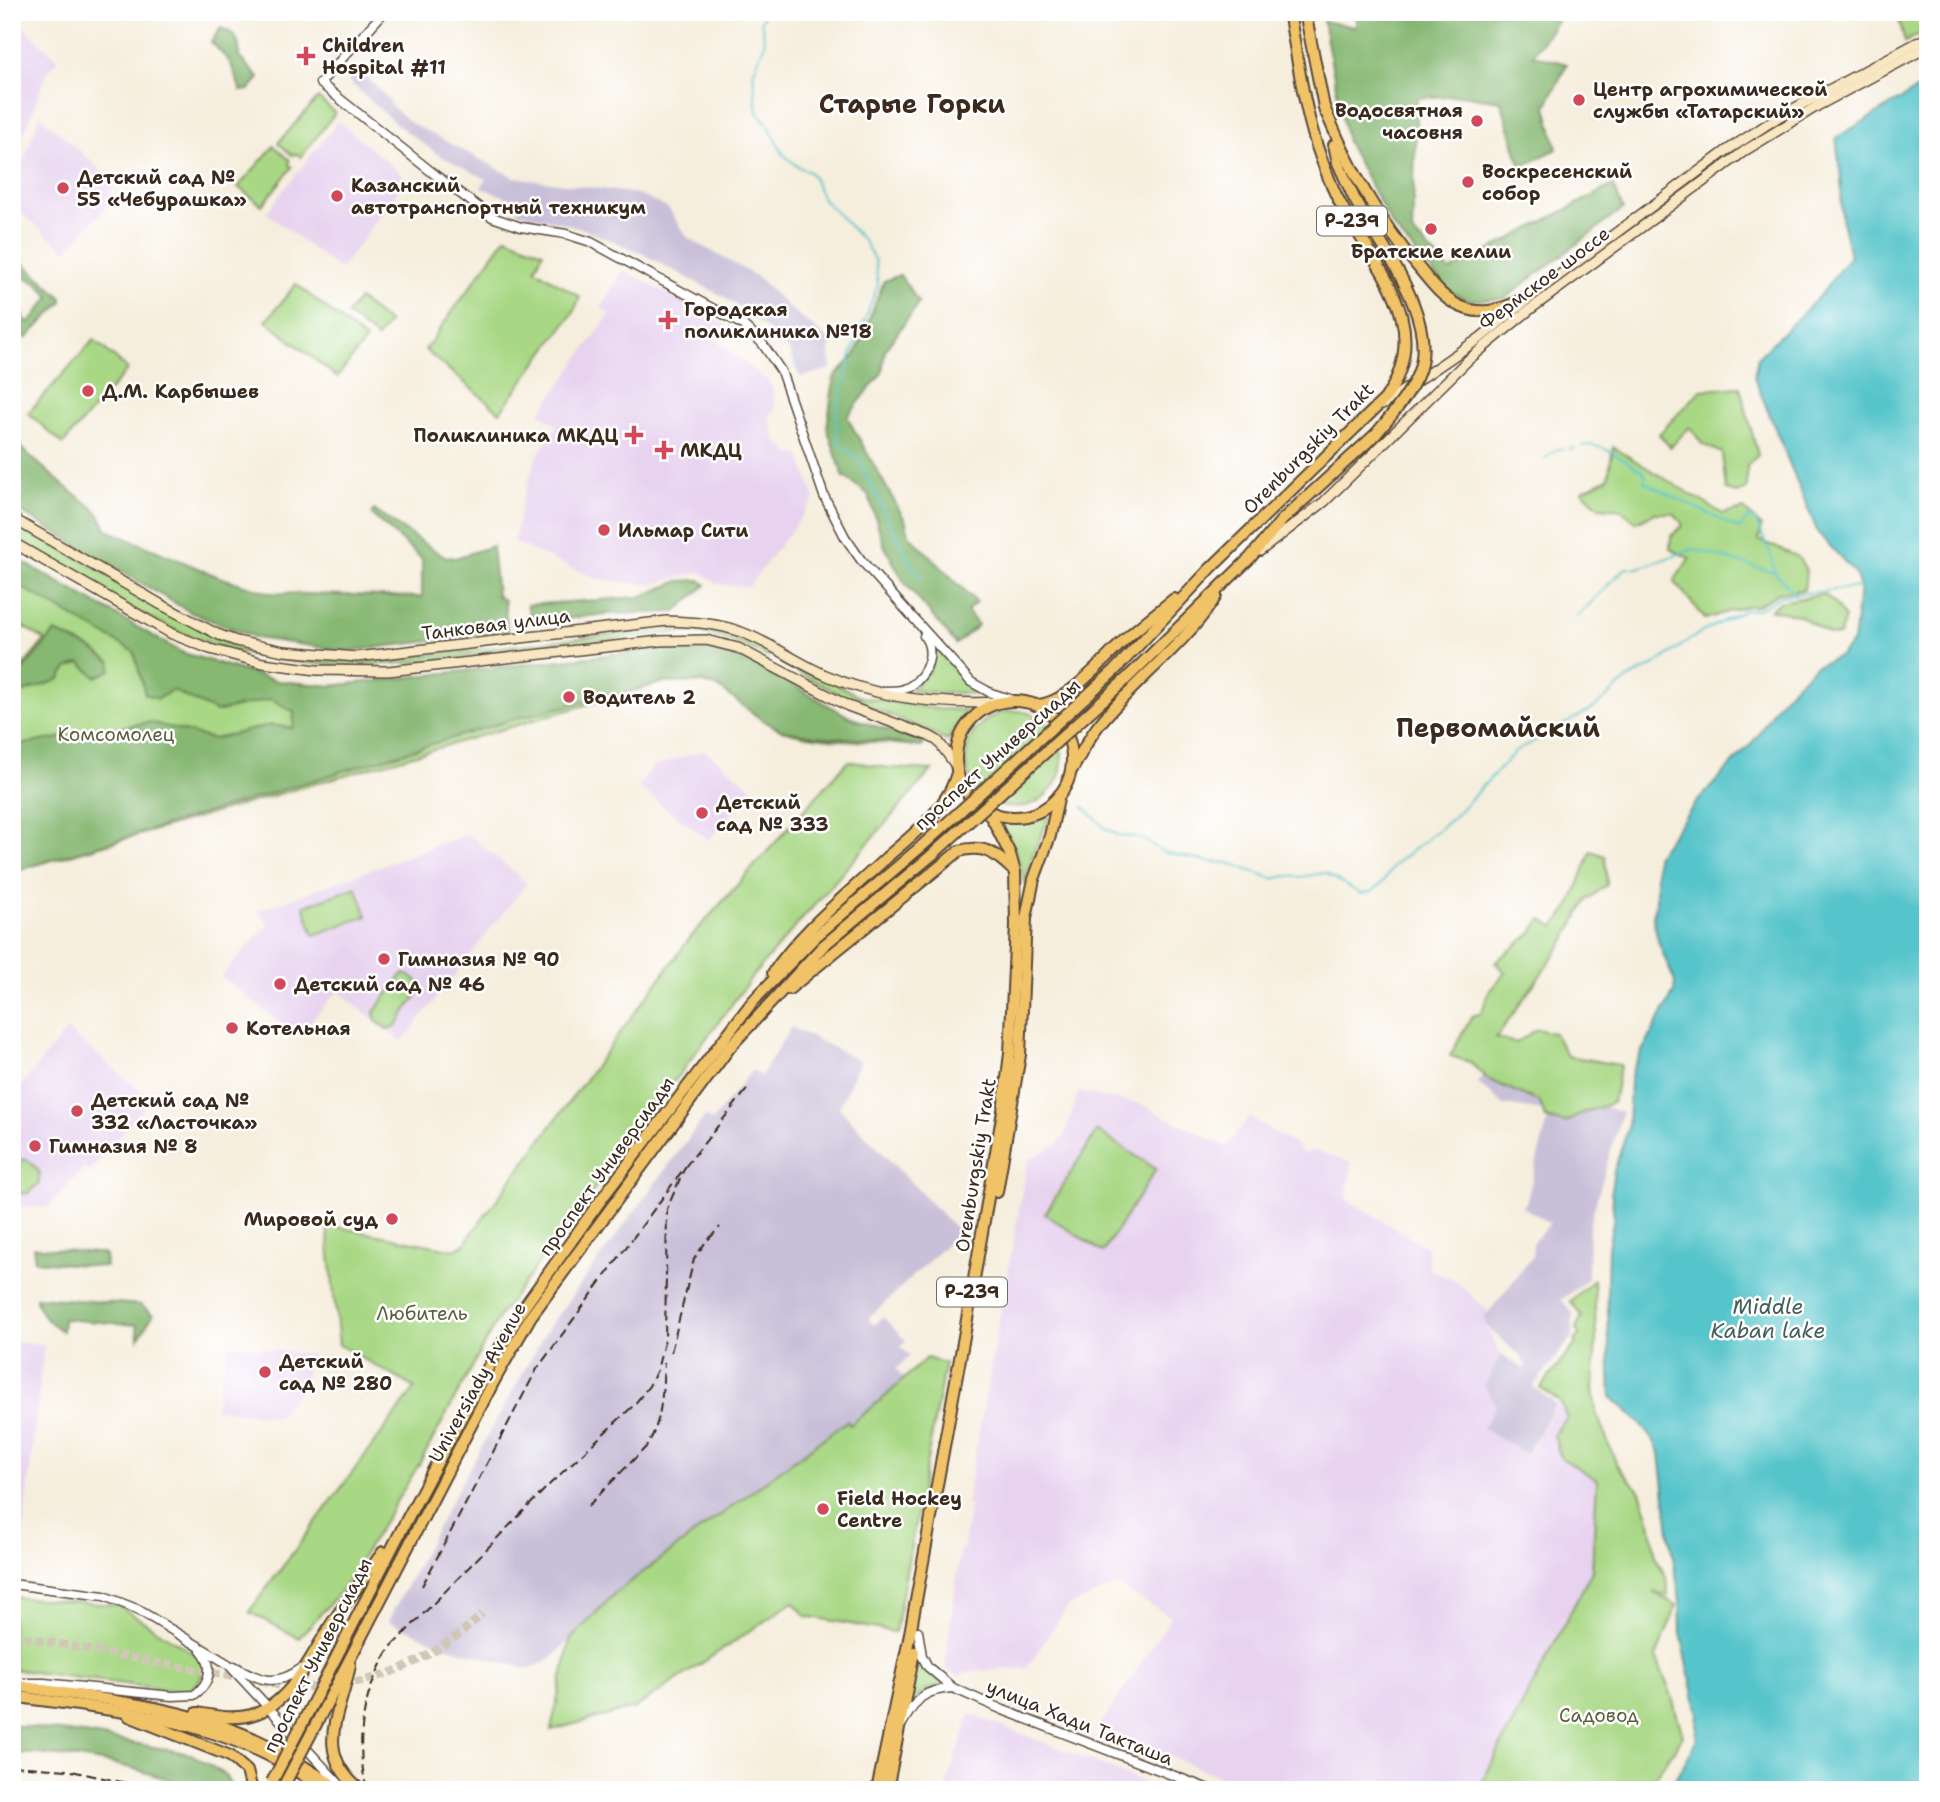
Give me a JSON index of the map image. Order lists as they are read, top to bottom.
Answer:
{
  "streets": {
    "main road": [
      "Р-239",
      "Фермское шоссе",
      "Orenburgskiy Trakt",
      "Танковая улица",
      "проспект Универсиады",
      "Universiady Avenue"
    ],
    "street": ["улица Хади Такташа"]
  },
  "crossings": [
    ["Р-239", "Orenburgskiy Trakt"],
    ["Р-239", "Танковая улица"],
    ["Фермское шоссе", "Orenburgskiy Trakt"],
    ["Orenburgskiy Trakt", "Танковая улица"],
    ["Orenburgskiy Trakt", "проспект Универсиады"],
    ["Orenburgskiy Trakt", "улица Хади Такташа"],
    ["проспект Универсиады", "Universiady Avenue"]
  ],
  "districts": ["Старые Горки", "Первомайский"],
  "water": ["Middle Kaban lake"],
  "parks": ["Комсомолец", "Любитель", "Садовод"],
  "places": {
    "health": [
      "Children Hospital #11",
      "Городская поликлиника №18",
      "Поликлиника МКДЦ",
      "МКДЦ"
    ],
    "other": [
      "Центр агрохимической службы «Татарский»",
      "Водосвятная часовня",
      "Воскресенский собор",
      "Детский сад № 55 «Чебурашка»",
      "Казанский автотранспортный техникум",
      "Братские келии",
      "Д.М. Карбышев",
      "Ильмар Сити",
      "Водитель 2",
      "Детский сад № 333",
      "Гимназия № 90",
      "Детский сад № 46",
      "Котельная",
      "Детский сад № 332 «Ласточка»",
      "Гимназия № 8",
      "Мировой суд",
      "Детский сад № 280",
      "Field Hockey Centre"
    ]
  }
}
